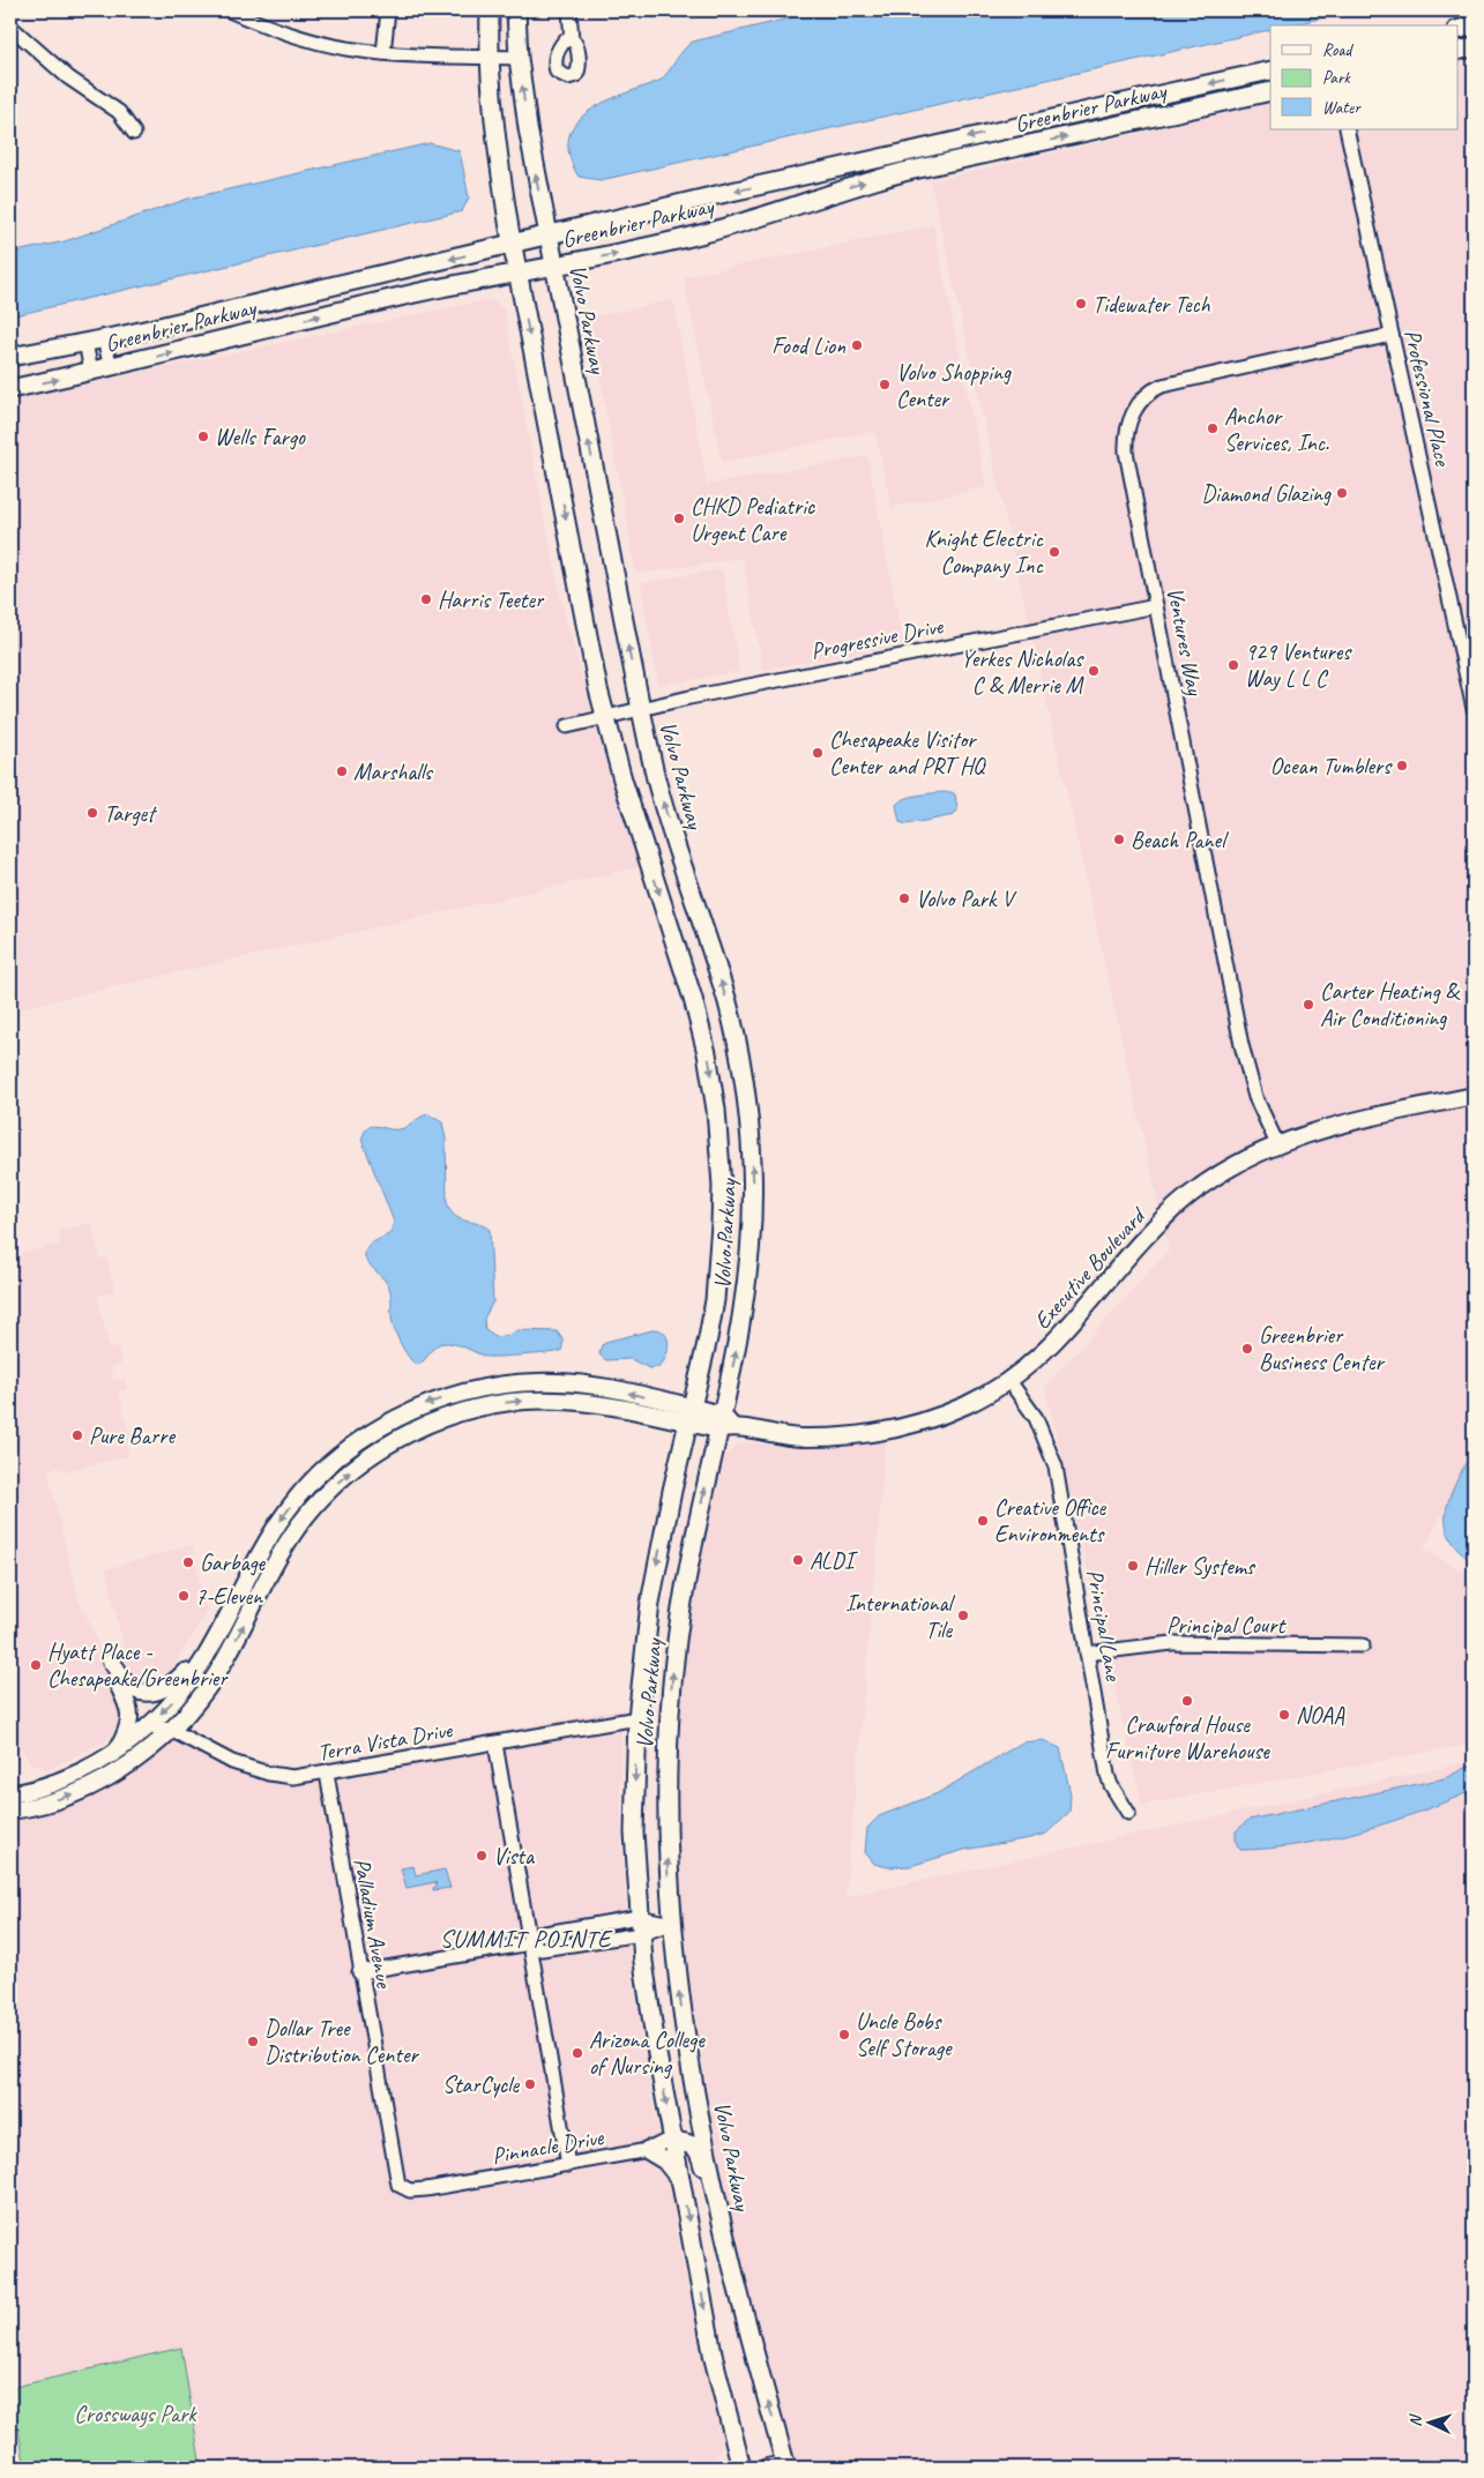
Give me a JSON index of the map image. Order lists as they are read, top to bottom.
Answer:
{
  "streets": {
    "main road": ["Greenbrier Parkway", "Volvo Parkway"],
    "street": [
      "Professional Place",
      "Progressive Drive",
      "Ventures Way",
      "Executive Boulevard",
      "Principal Lane",
      "Principal Court",
      "Terra Vista Drive",
      "Palladium Avenue",
      "Pinnacle Drive"
    ]
  },
  "crossings": [
    ["Greenbrier Parkway", "Volvo Parkway"],
    ["Volvo Parkway", "Progressive Drive"],
    ["Volvo Parkway", "Executive Boulevard"],
    ["Volvo Parkway", "Terra Vista Drive"],
    ["Volvo Parkway", "Pinnacle Drive"],
    ["Professional Place", "Ventures Way"],
    ["Progressive Drive", "Ventures Way"],
    ["Ventures Way", "Executive Boulevard"],
    ["Executive Boulevard", "Principal Lane"],
    ["Executive Boulevard", "Terra Vista Drive"],
    ["Principal Lane", "Principal Court"],
    ["Terra Vista Drive", "Palladium Avenue"],
    ["Palladium Avenue", "Pinnacle Drive"]
  ],
  "districts": ["SUMMIT POINTE"],
  "parks": ["Crossways Park"],
  "places": [
    "Tidewater Tech",
    "Food Lion",
    "Volvo Shopping Center",
    "Anchor Services, Inc.",
    "Wells Fargo",
    "Diamond Glazing",
    "CHKD Pediatric Urgent Care",
    "Knight Electric Company Inc",
    "Harris Teeter",
    "929 Ventures Way L L C",
    "Yerkes Nicholas C & Merrie M",
    "Chesapeake Visitor Center and PRT HQ",
    "Ocean Tumblers",
    "Marshalls",
    "Target",
    "Beach Panel",
    "Volvo Park V",
    "Carter Heating & Air Conditioning",
    "Greenbrier Business Center",
    "Pure Barre",
    "Creative Office Environments",
    "ALDI",
    "Garbage",
    "Hiller Systems",
    "7-Eleven",
    "International Tile",
    "Hyatt Place - Chesapeake/Greenbrier",
    "Crawford House Furniture Warehouse",
    "NOAA",
    "Vista",
    "Uncle Bobs Self Storage",
    "Dollar Tree Distribution Center",
    "Arizona College of Nursing",
    "StarCycle"
  ],
  "legend": ["Road", "Park", "Water"],
  "north": "left"
}
